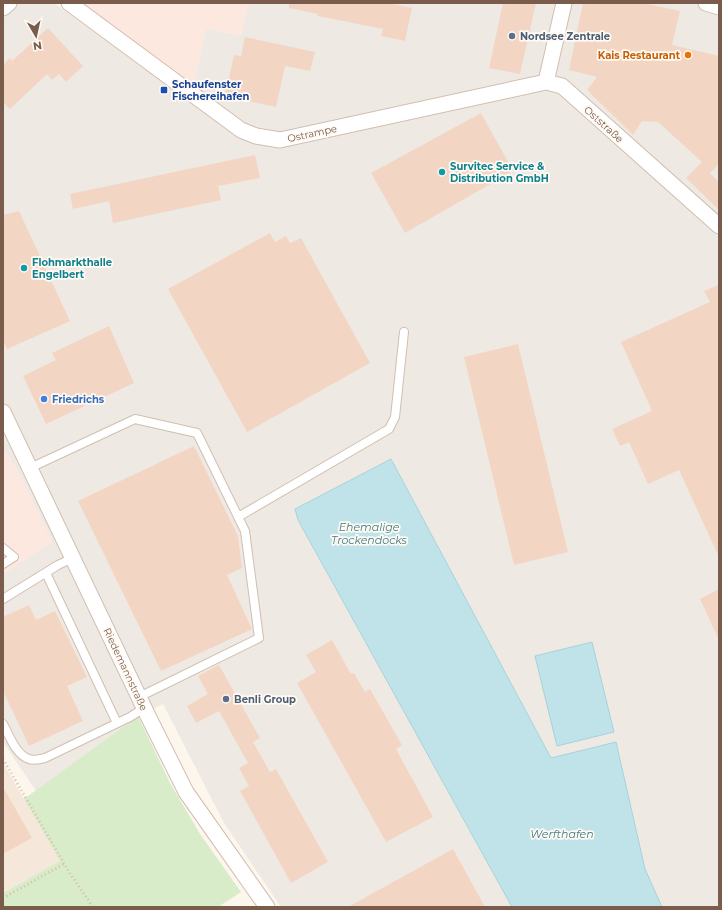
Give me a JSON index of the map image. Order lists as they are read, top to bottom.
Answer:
{
  "streets": {
    "street": ["Oststraße", "Ostrampe", "Riedemannstraße"]
  },
  "crossings": [
    ["Oststraße", "Ostrampe"]
  ],
  "water": ["Ehemalige Trockendocks", "Werfthafen"],
  "places": {
    "other": [
      "Nordsee Zentrale",
      "Kais Restaurant",
      "Survitec Service & Distribution GmbH",
      "Flohmarkthalle Engelbert",
      "Friedrichs",
      "Benli Group"
    ],
    "transit": ["Schaufenster Fischereihafen"]
  },
  "north": "bottom"
}
